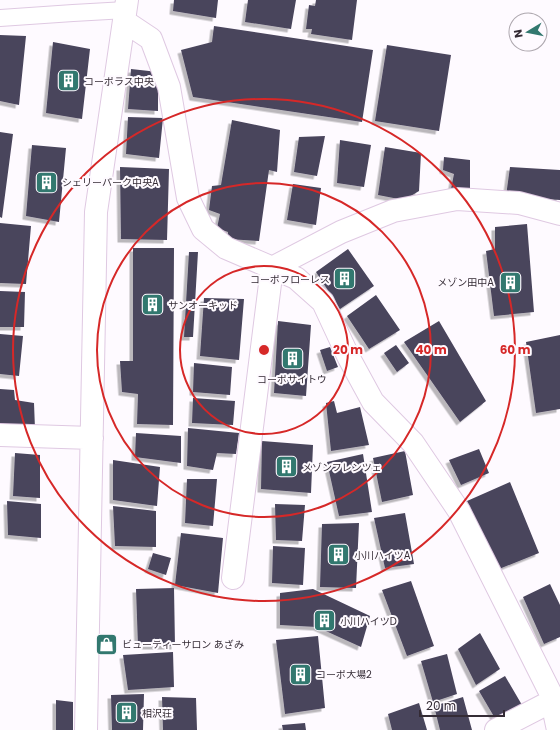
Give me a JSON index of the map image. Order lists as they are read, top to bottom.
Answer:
{
  "places": {
    "building": [
      "コーポラス中央",
      "シェリーパーク中央A",
      "コーポフローレス",
      "メゾン田中A",
      "サンオーキッド",
      "コーポサイトウ",
      "メゾンフレンツェ",
      "小川ハイツA",
      "小川ハイツD",
      "コーポ大場2",
      "相沢荘"
    ],
    "shop": ["ビューティーサロン あざみ"]
  },
  "scale_bar": "20 m",
  "north": "left",
  "rings": ["20 m", "40 m", "60 m"]
}
